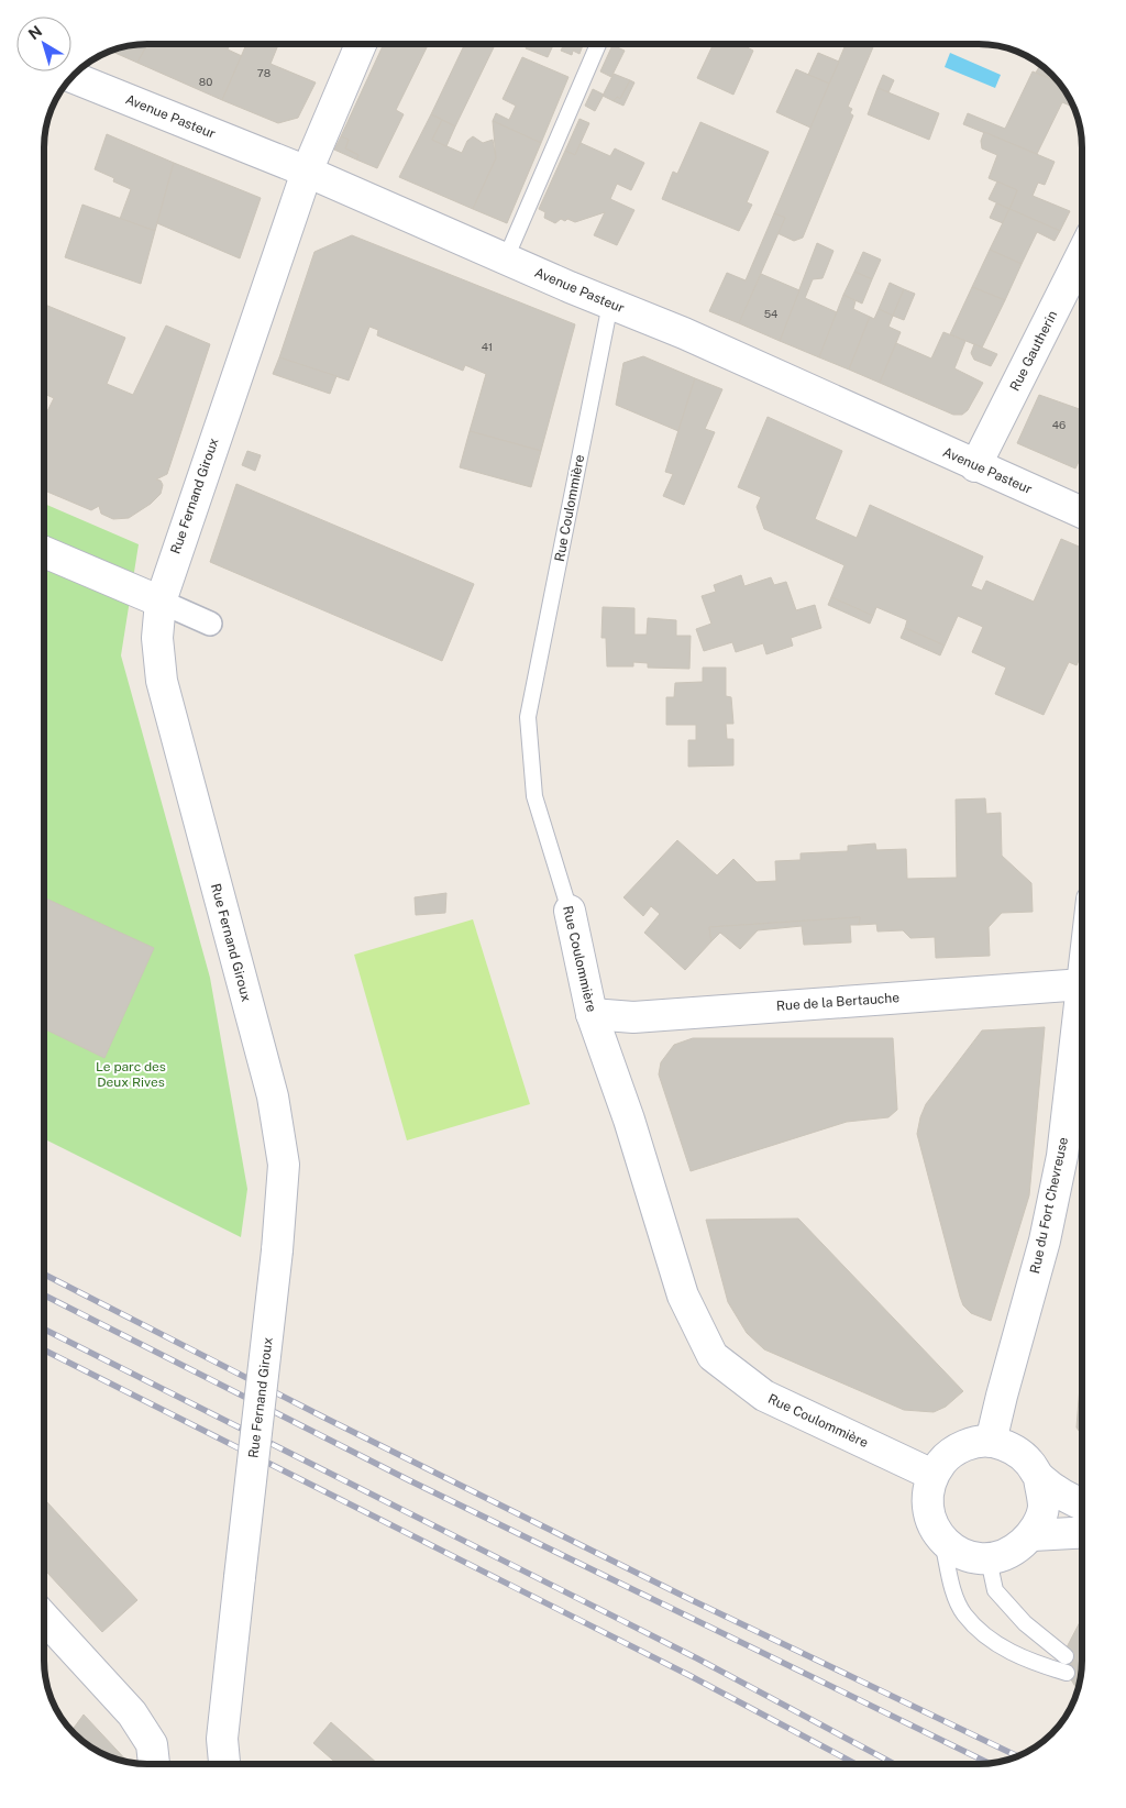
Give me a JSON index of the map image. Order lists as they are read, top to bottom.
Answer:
{
  "streets": {
    "street": [
      "Avenue Pasteur",
      "Rue Gautherin",
      "Rue Fernand Giroux",
      "Rue Coulommière",
      "Rue de la Bertauche",
      "Rue du Fort Chevreuse"
    ]
  },
  "crossings": [
    ["Avenue Pasteur", "Rue Gautherin"],
    ["Avenue Pasteur", "Rue Fernand Giroux"],
    ["Avenue Pasteur", "Rue Coulommière"],
    ["Rue Coulommière", "Rue de la Bertauche"],
    ["Rue Coulommière", "Rue du Fort Chevreuse"]
  ],
  "parks": ["Le parc des Deux Rives"],
  "house_numbers": [
    "78",
    "80",
    "54",
    "41",
    "46"
  ],
  "north": "top left"
}
